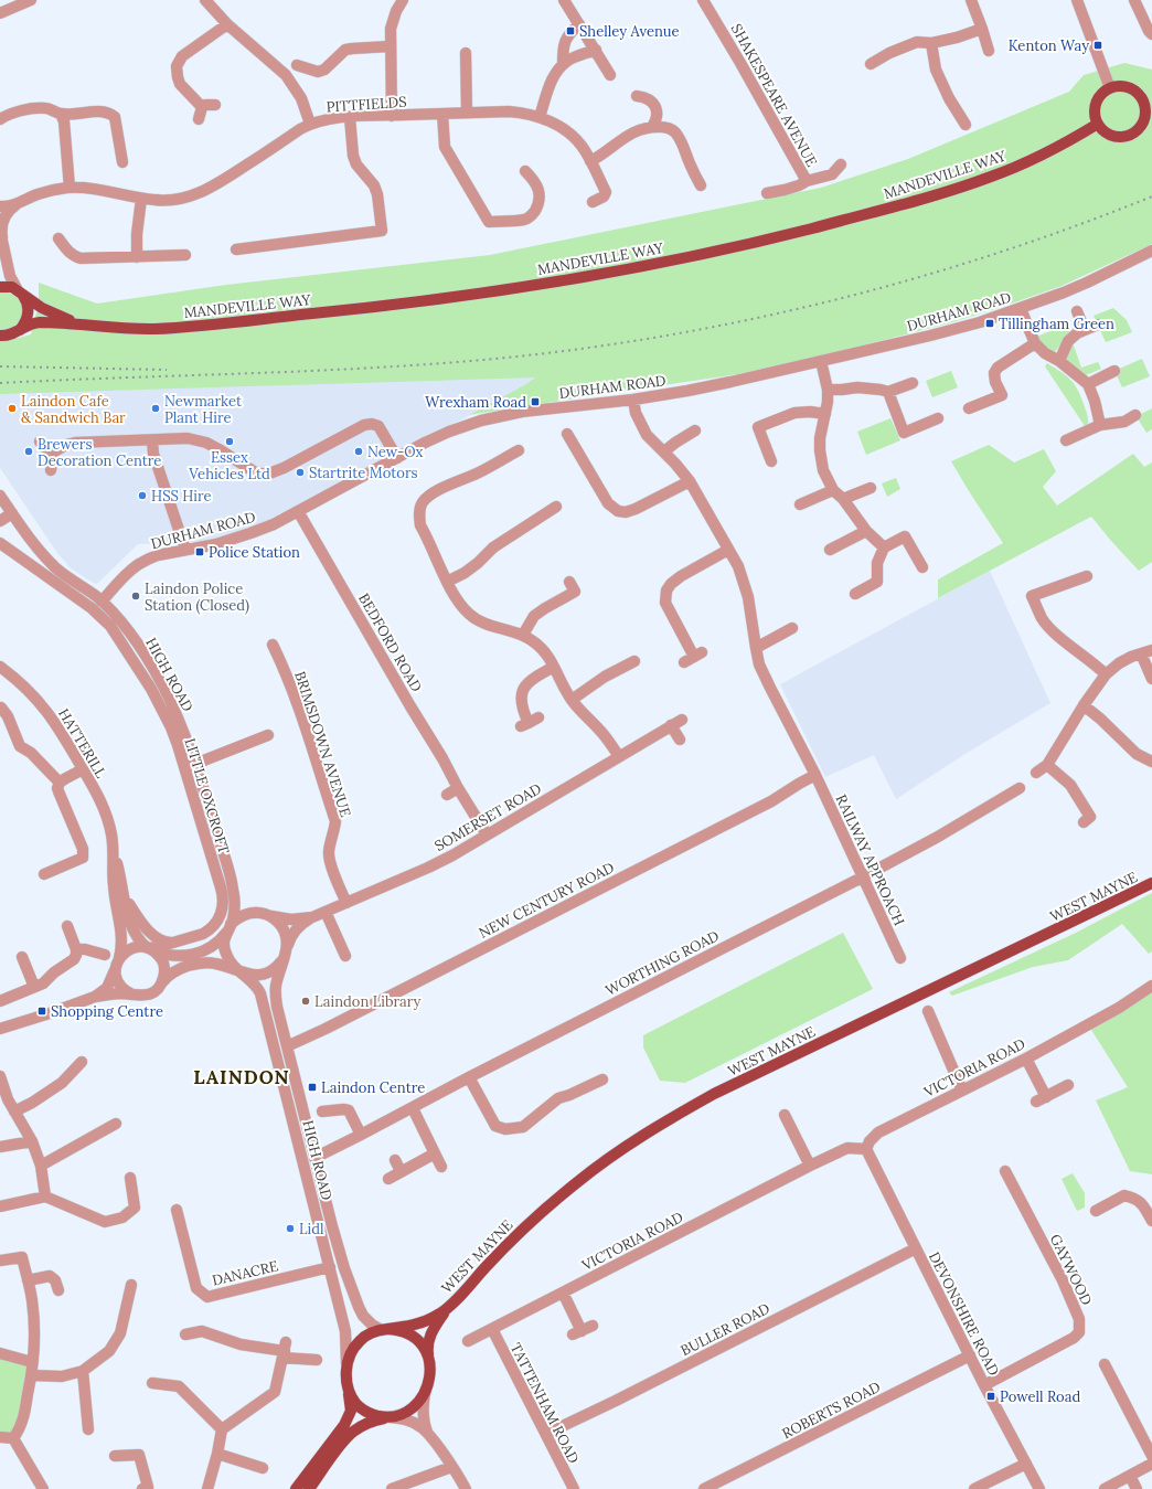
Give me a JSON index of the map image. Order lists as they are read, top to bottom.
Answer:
{
  "streets": {
    "main road": ["MANDEVILLE WAY", "WEST MAYNE"],
    "street": [
      "SHAKESPEARE AVENUE",
      "PITTFIELDS",
      "DURHAM ROAD",
      "BEDFORD ROAD",
      "HIGH ROAD",
      "HATTERILL",
      "BRIMSDOWN AVENUE",
      "LITTLE OXCROFT",
      "SOMERSET ROAD",
      "RAILWAY APPROACH",
      "NEW CENTURY ROAD",
      "WORTHING ROAD",
      "VICTORIA ROAD",
      "GAYWOOD",
      "DANACRE",
      "DEVONSHIRE ROAD",
      "BULLER ROAD",
      "TATTENHAM ROAD",
      "ROBERTS ROAD"
    ]
  },
  "crossings": [
    ["DURHAM ROAD", "BEDFORD ROAD"],
    ["DURHAM ROAD", "HIGH ROAD"],
    ["DURHAM ROAD", "RAILWAY APPROACH"],
    ["BEDFORD ROAD", "SOMERSET ROAD"],
    ["HIGH ROAD", "SOMERSET ROAD"],
    ["HIGH ROAD", "WEST MAYNE"],
    ["HIGH ROAD", "NEW CENTURY ROAD"],
    ["HIGH ROAD", "WORTHING ROAD"],
    ["HIGH ROAD", "DANACRE"],
    ["HATTERILL", "LITTLE OXCROFT"],
    ["BRIMSDOWN AVENUE", "SOMERSET ROAD"],
    ["RAILWAY APPROACH", "NEW CENTURY ROAD"],
    ["RAILWAY APPROACH", "WORTHING ROAD"],
    ["VICTORIA ROAD", "DEVONSHIRE ROAD"],
    ["VICTORIA ROAD", "TATTENHAM ROAD"],
    ["GAYWOOD", "DEVONSHIRE ROAD"],
    ["DEVONSHIRE ROAD", "BULLER ROAD"],
    ["DEVONSHIRE ROAD", "ROBERTS ROAD"],
    ["BULLER ROAD", "TATTENHAM ROAD"]
  ],
  "districts": ["LAINDON"],
  "places": {
    "transit": [
      "Shelley Avenue",
      "Kenton Way",
      "Tillingham Green",
      "Wrexham Road",
      "Police Station",
      "Shopping Centre",
      "Laindon Centre",
      "Powell Road"
    ],
    "other": [
      "Laindon Cafe & Sandwich Bar",
      "Newmarket Plant Hire",
      "Essex Vehicles Ltd",
      "Brewers Decoration Centre",
      "New-Ox",
      "Startrite Motors",
      "HSS Hire",
      "Laindon Police Station (Closed)",
      "Laindon Library",
      "Lidl"
    ]
  }
}
